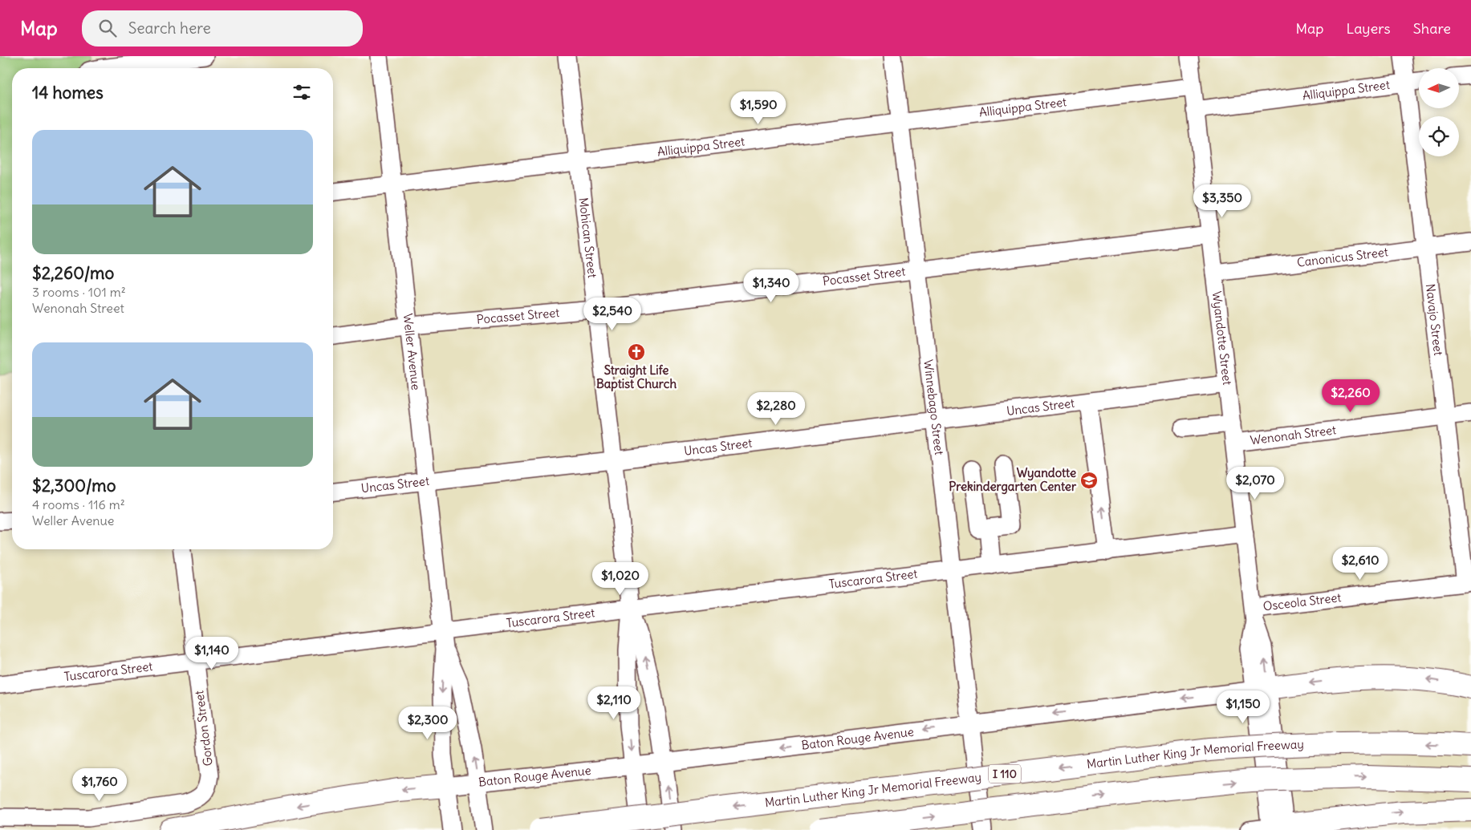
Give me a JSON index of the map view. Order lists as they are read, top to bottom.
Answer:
{
  "streets": {
    "highway": ["Martin Luther King Jr Memorial Freeway", "I 110"],
    "street": [
      "Alliquippa Street",
      "Mohican Street",
      "Canonicus Street",
      "Pocasset Street",
      "Navajo Street",
      "Wyandotte Street",
      "Weller Avenue",
      "Winnebago Street",
      "Uncas Street",
      "Wenonah Street",
      "Tuscarora Street",
      "Osceola Street",
      "Gordon Street",
      "Baton Rouge Avenue"
    ]
  },
  "crossings": [
    ["Alliquippa Street", "Mohican Street"],
    ["Alliquippa Street", "Navajo Street"],
    ["Alliquippa Street", "Wyandotte Street"],
    ["Alliquippa Street", "Weller Avenue"],
    ["Alliquippa Street", "Winnebago Street"],
    ["Mohican Street", "Pocasset Street"],
    ["Mohican Street", "Uncas Street"],
    ["Mohican Street", "Tuscarora Street"],
    ["Mohican Street", "Baton Rouge Avenue"],
    ["Canonicus Street", "Navajo Street"],
    ["Canonicus Street", "Wyandotte Street"],
    ["Pocasset Street", "Wyandotte Street"],
    ["Pocasset Street", "Weller Avenue"],
    ["Pocasset Street", "Winnebago Street"],
    ["Navajo Street", "Wenonah Street"],
    ["Navajo Street", "Osceola Street"],
    ["Wyandotte Street", "Uncas Street"],
    ["Wyandotte Street", "Wenonah Street"],
    ["Wyandotte Street", "Tuscarora Street"],
    ["Wyandotte Street", "Osceola Street"],
    ["Wyandotte Street", "Baton Rouge Avenue"],
    ["Weller Avenue", "Uncas Street"],
    ["Weller Avenue", "Tuscarora Street"],
    ["Weller Avenue", "Baton Rouge Avenue"],
    ["Winnebago Street", "Uncas Street"],
    ["Winnebago Street", "Tuscarora Street"],
    ["Winnebago Street", "Baton Rouge Avenue"],
    ["Tuscarora Street", "Gordon Street"]
  ],
  "one_way": ["Baton Rouge Avenue"],
  "places": {
    "church": ["Straight Life Baptist Church"],
    "school or university": ["Wyandotte Prekindergarten Center"]
  },
  "north": "left",
  "page": {
    "header": "Map",
    "search": "Search here",
    "nav": ["Map", "Layers", "Share"],
    "heading": "14 homes",
    "price": [
      "$1,590",
      "$3,350",
      "$1,340",
      "$2,540",
      "$2,260",
      "$2,280",
      "$2,070",
      "$2,610",
      "$1,020",
      "$1,140",
      "$2,110",
      "$1,150",
      "$2,300",
      "$1,760"
    ],
    "list": [
      {
        "name": "$2,260/mo",
        "note": "3 rooms · 101 m² · Wenonah Street"
      },
      {
        "name": "$2,300/mo",
        "note": "4 rooms · 116 m² · Weller Avenue"
      }
    ]
  }
}
